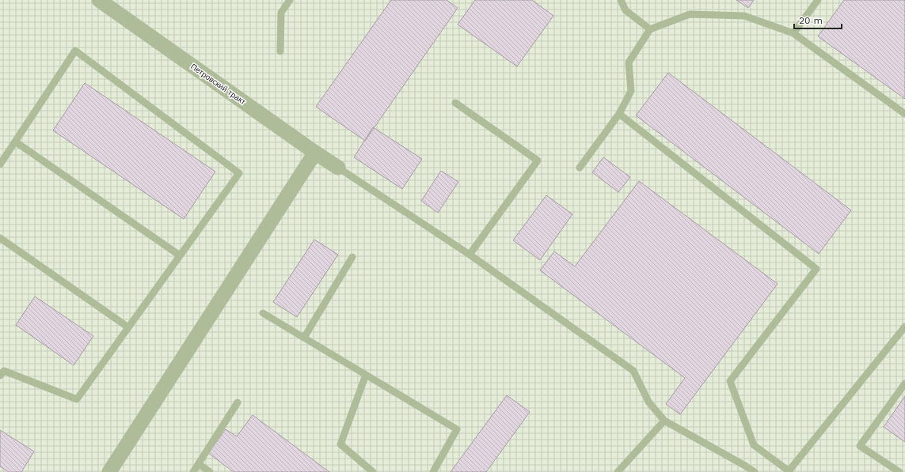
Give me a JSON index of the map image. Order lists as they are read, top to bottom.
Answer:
{
  "streets": {
    "street": ["Петровский тракт"]
  },
  "scale_bar": "20 m"
}
